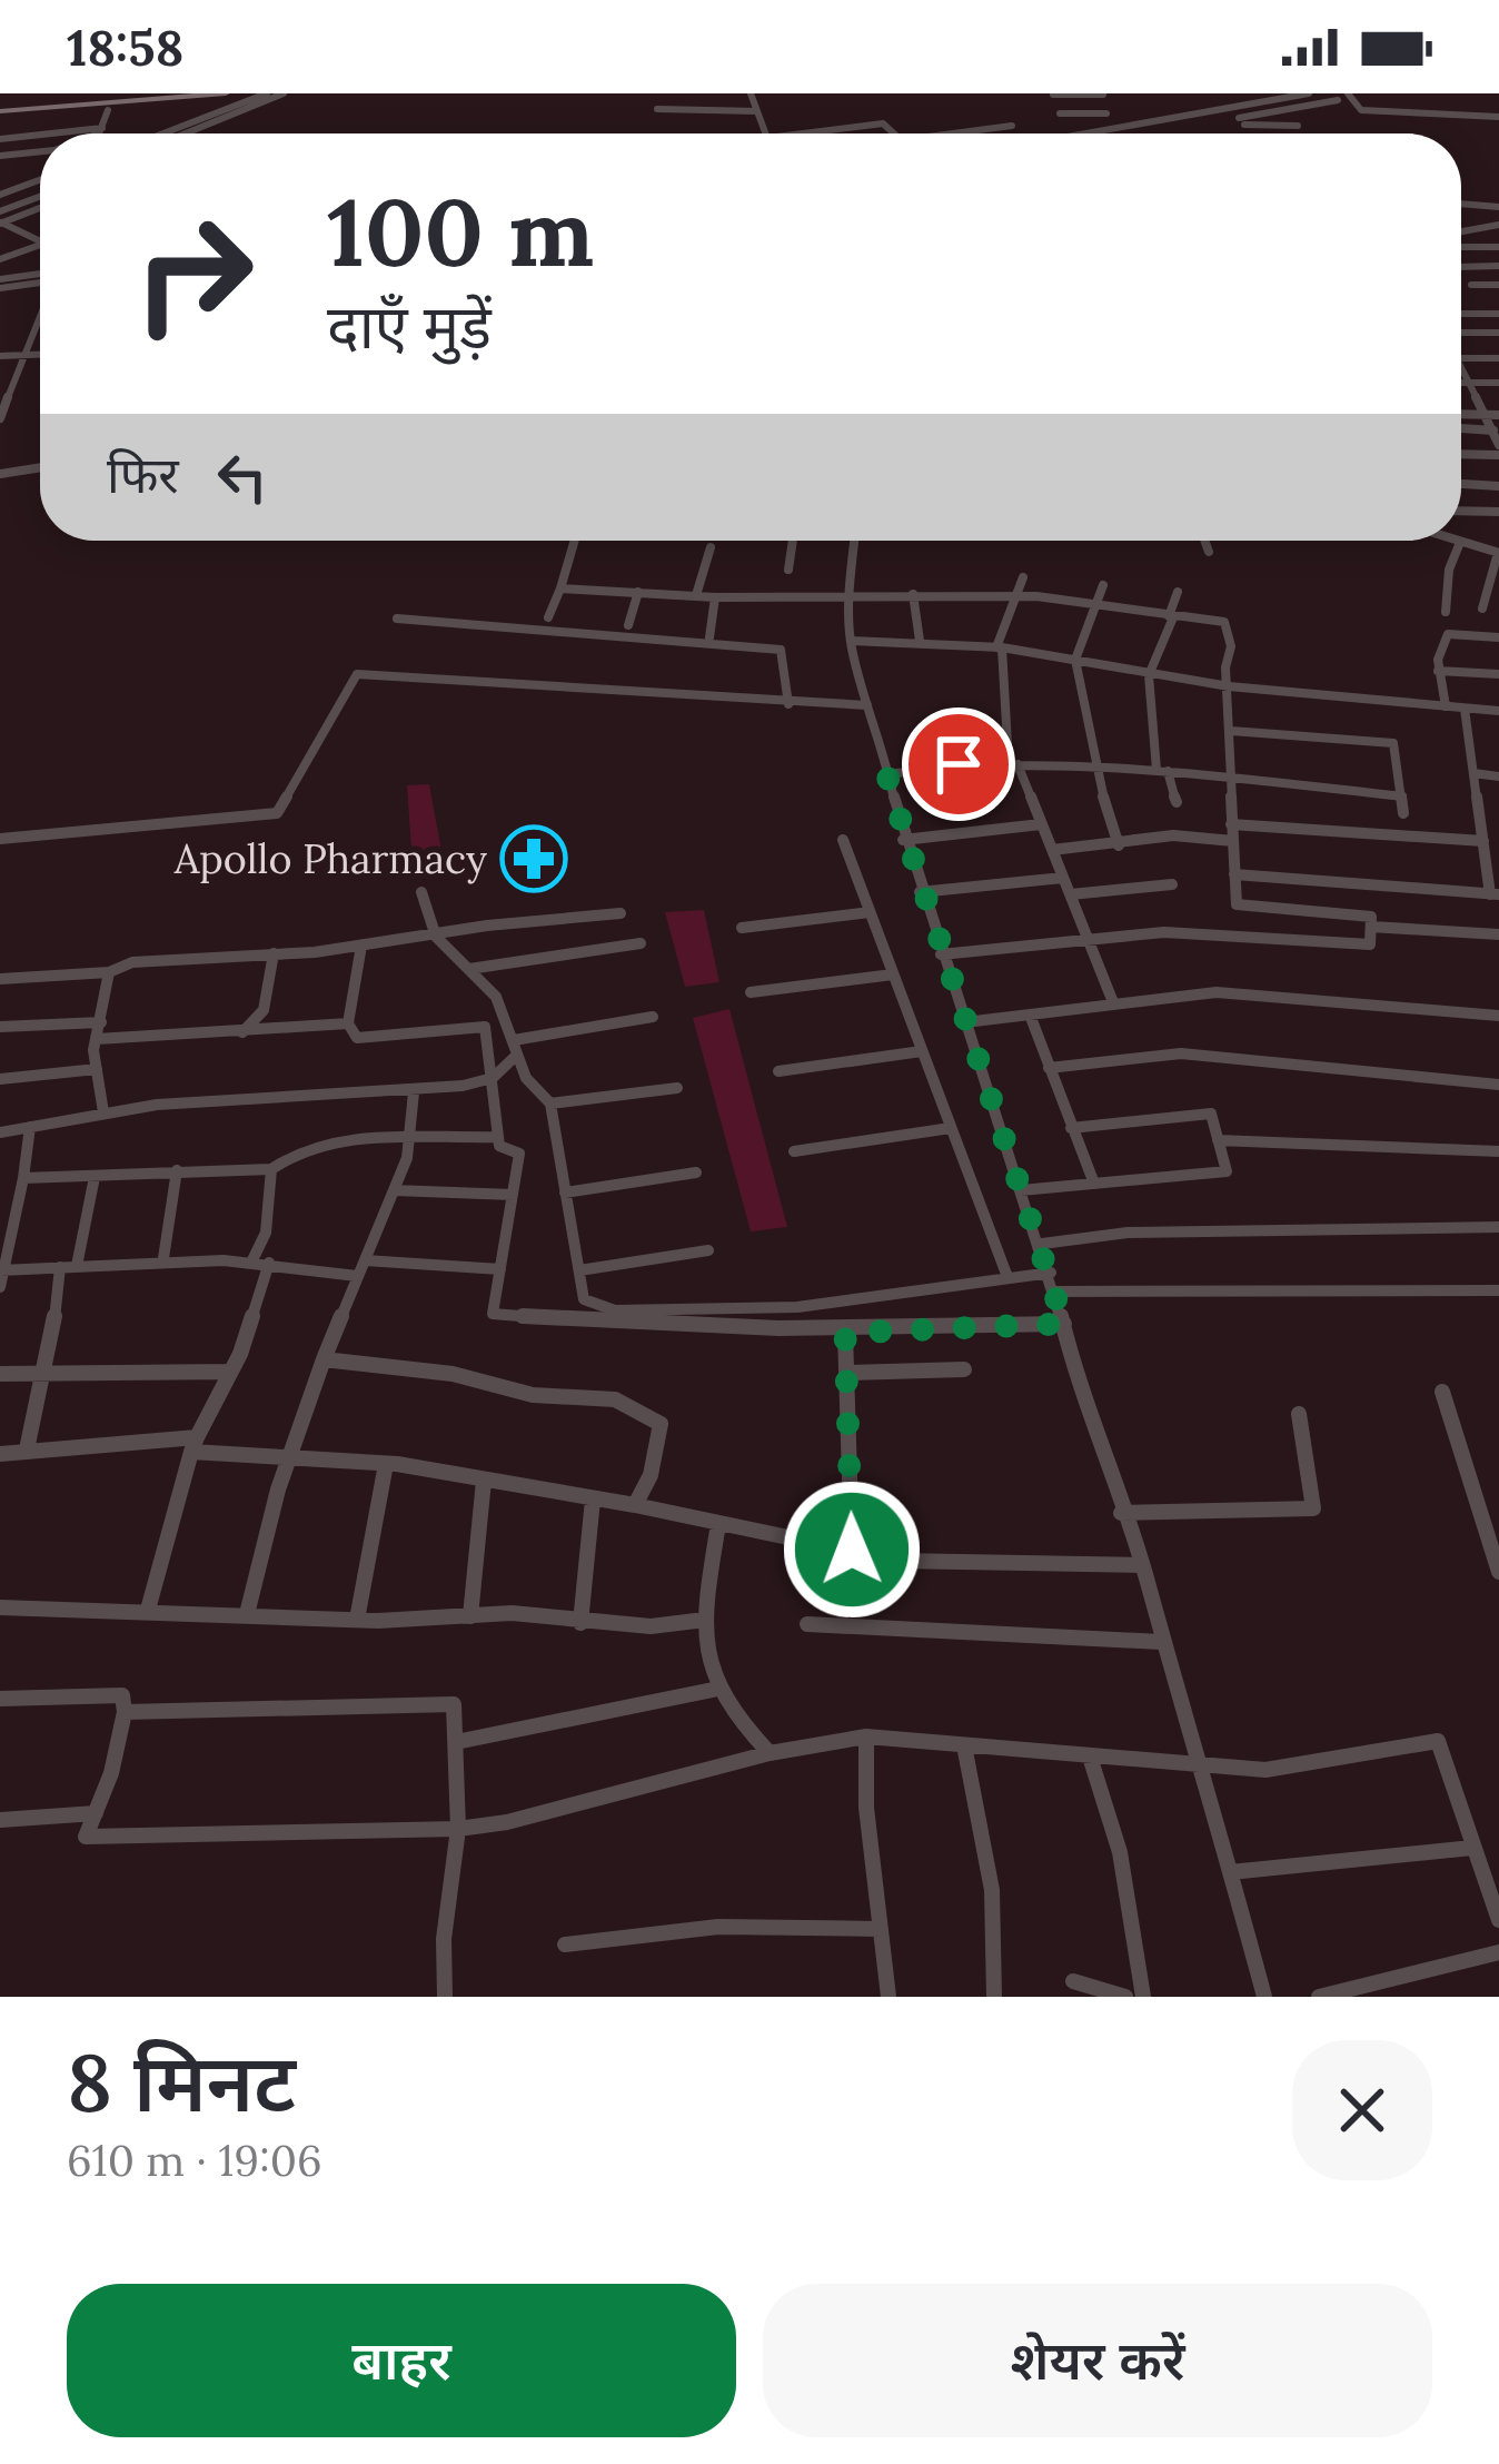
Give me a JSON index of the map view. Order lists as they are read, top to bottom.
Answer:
{
  "places": {
    "pharmacy": ["Apollo Pharmacy"]
  },
  "page": {
    "status": "18:58",
    "turn": ["100 m", "दाएँ मुड़ें"],
    "then": "फिर",
    "heading": ["8 मिनट", "610 m · 19:06"],
    "buttons": ["बाहर", "शेयर करें"]
  }
}
